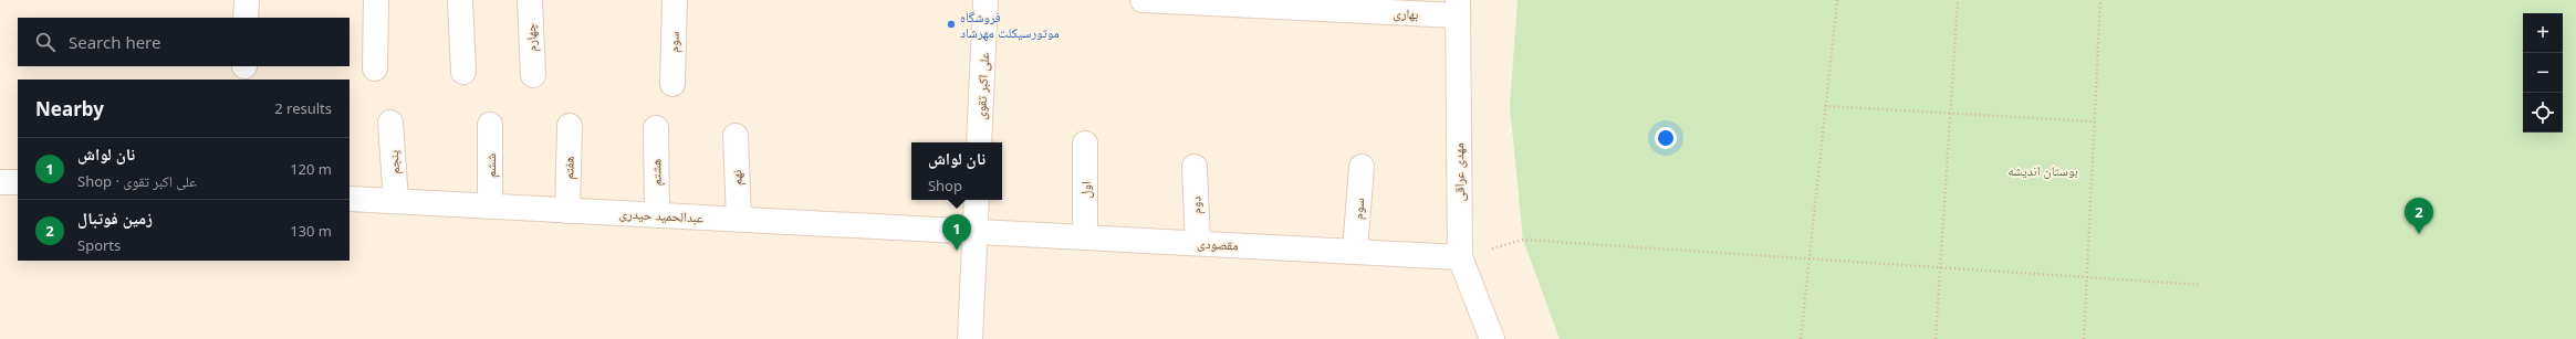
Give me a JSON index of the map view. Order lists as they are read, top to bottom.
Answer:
{
  "streets": {
    "street": [
      "بهاری",
      "چهارم",
      "سوم",
      "علی اکبر تقوی",
      "پنجم",
      "ششم",
      "هفتم",
      "هشتم",
      "مهدی عراقی",
      "نهم",
      "اول",
      "دوم",
      "عبدالحمید حیدری",
      "مقصودی"
    ]
  },
  "crossings": [
    ["بهاری", "مهدی عراقی"],
    ["سوم", "مقصودی"],
    ["پنجم", "عبدالحمید حیدری"],
    ["ششم", "عبدالحمید حیدری"],
    ["هفتم", "عبدالحمید حیدری"],
    ["هشتم", "عبدالحمید حیدری"],
    ["مهدی عراقی", "مقصودی"],
    ["نهم", "عبدالحمید حیدری"],
    ["اول", "مقصودی"],
    ["دوم", "مقصودی"],
    ["عبدالحمید حیدری", "مقصودی"]
  ],
  "parks": ["بوستان اندیشه"],
  "places": ["فروشگاه موتورسیکلت مهرشاد"],
  "page": {
    "map_buttons": ["+", "−"],
    "search": "Search here",
    "heading": ["Nearby", "2 results"],
    "list": [
      {
        "mark": "1",
        "name": "نان لواش",
        "note": "Shop · علی اکبر تقوی",
        "value": "120 m"
      },
      {
        "mark": "2",
        "name": "زمین فوتبال",
        "note": "Sports",
        "value": "130 m"
      }
    ],
    "popup": ["نان لواش", "Shop"],
    "pins": ["2", "1"]
  }
}
